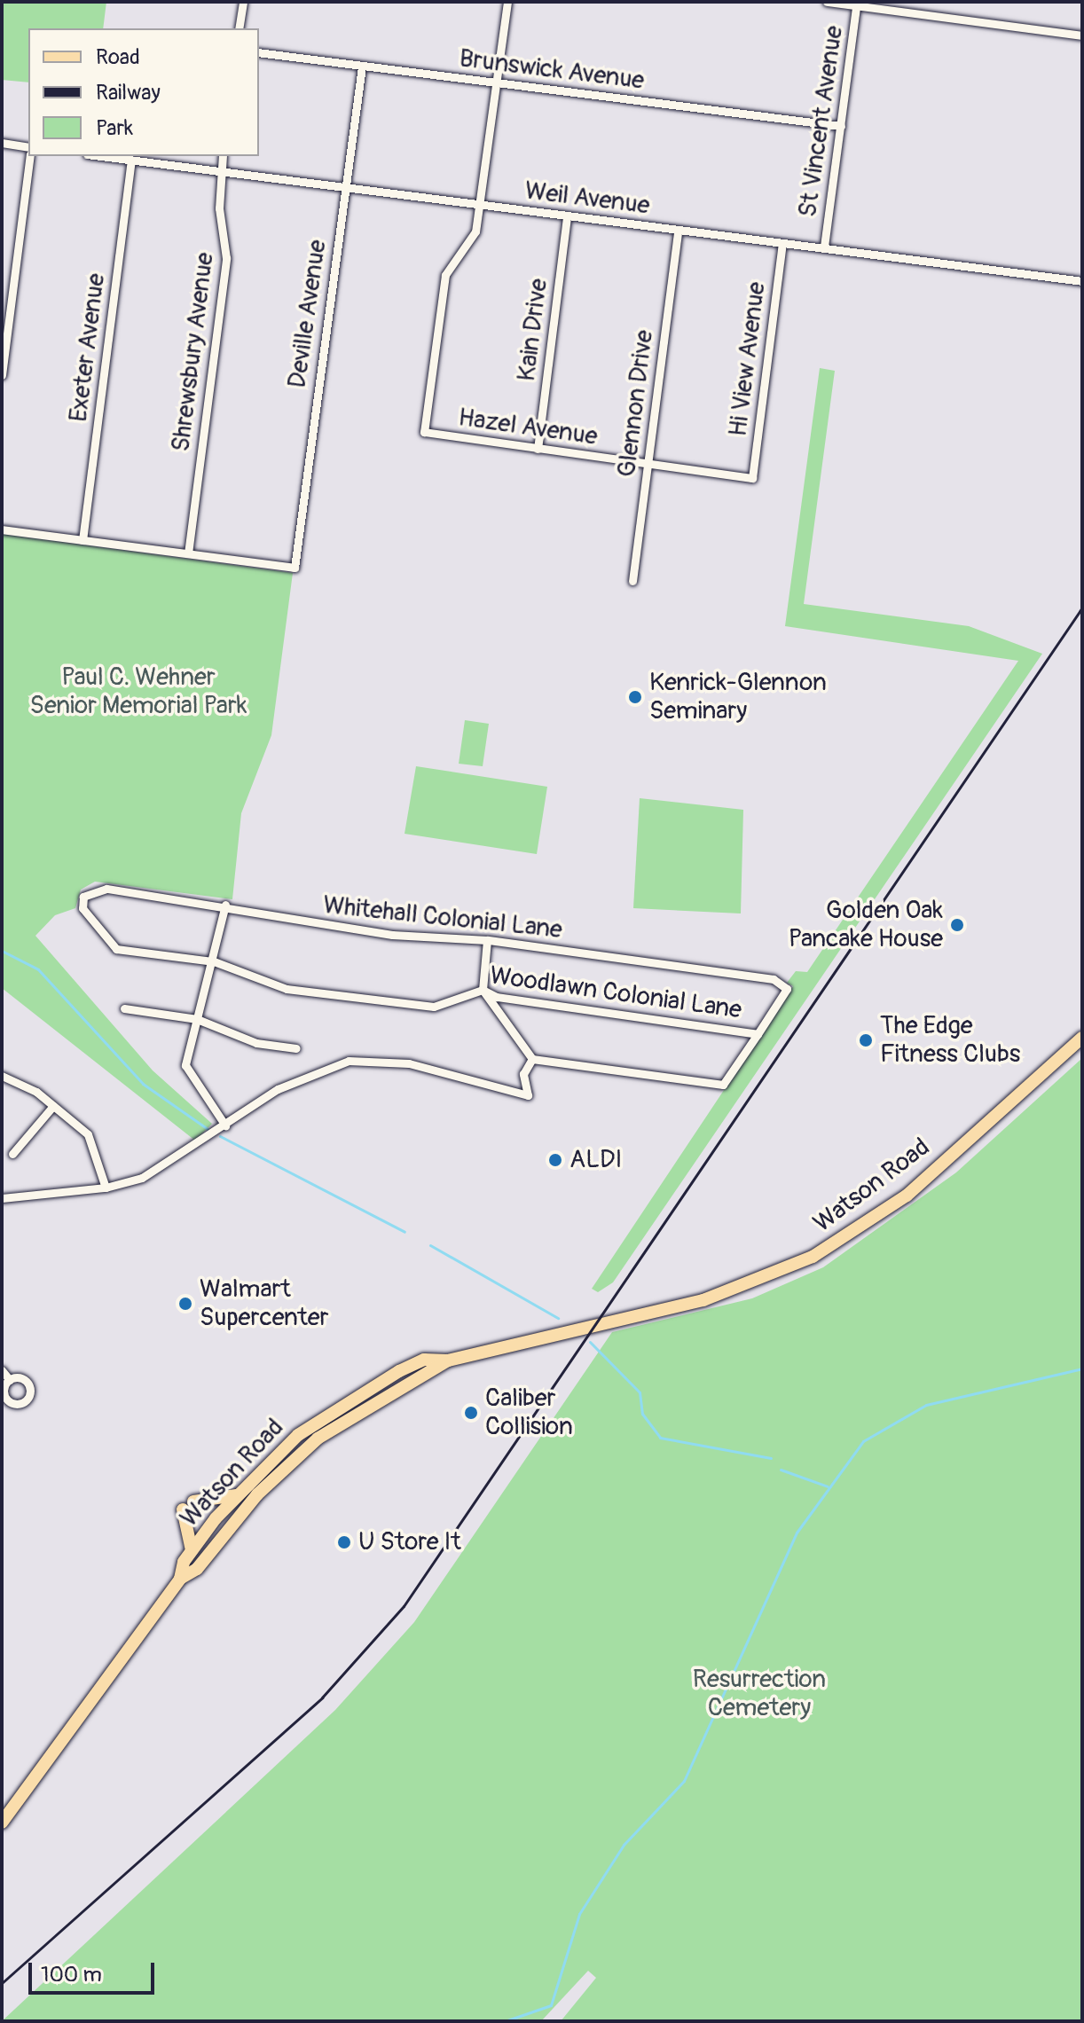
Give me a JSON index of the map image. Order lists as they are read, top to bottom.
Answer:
{
  "streets": {
    "main road": ["Watson Road"],
    "street": [
      "Brunswick Avenue",
      "St Vincent Avenue",
      "Weil Avenue",
      "Deville Avenue",
      "Kain Drive",
      "Exeter Avenue",
      "Shrewsbury Avenue",
      "Hi View Avenue",
      "Glennon Drive",
      "Hazel Avenue",
      "Whitehall Colonial Lane",
      "Woodlawn Colonial Lane"
    ]
  },
  "crossings": [
    ["Brunswick Avenue", "St Vincent Avenue"],
    ["Brunswick Avenue", "Deville Avenue"],
    ["St Vincent Avenue", "Weil Avenue"],
    ["Weil Avenue", "Deville Avenue"],
    ["Weil Avenue", "Kain Drive"],
    ["Weil Avenue", "Exeter Avenue"],
    ["Weil Avenue", "Shrewsbury Avenue"],
    ["Weil Avenue", "Hi View Avenue"],
    ["Weil Avenue", "Glennon Drive"],
    ["Weil Avenue", "Hazel Avenue"],
    ["Deville Avenue", "Shrewsbury Avenue"],
    ["Kain Drive", "Hazel Avenue"],
    ["Hi View Avenue", "Hazel Avenue"],
    ["Glennon Drive", "Hazel Avenue"],
    ["Whitehall Colonial Lane", "Woodlawn Colonial Lane"]
  ],
  "parks": ["Paul C. Wehner Senior Memorial Park", "Resurrection Cemetery"],
  "places": [
    "Kenrick-Glennon Seminary",
    "Golden Oak Pancake House",
    "The Edge Fitness Clubs",
    "ALDI",
    "Walmart Supercenter",
    "Caliber Collision",
    "U Store It"
  ],
  "legend": ["Road", "Railway", "Park"],
  "scale_bar": "100 m"
}
